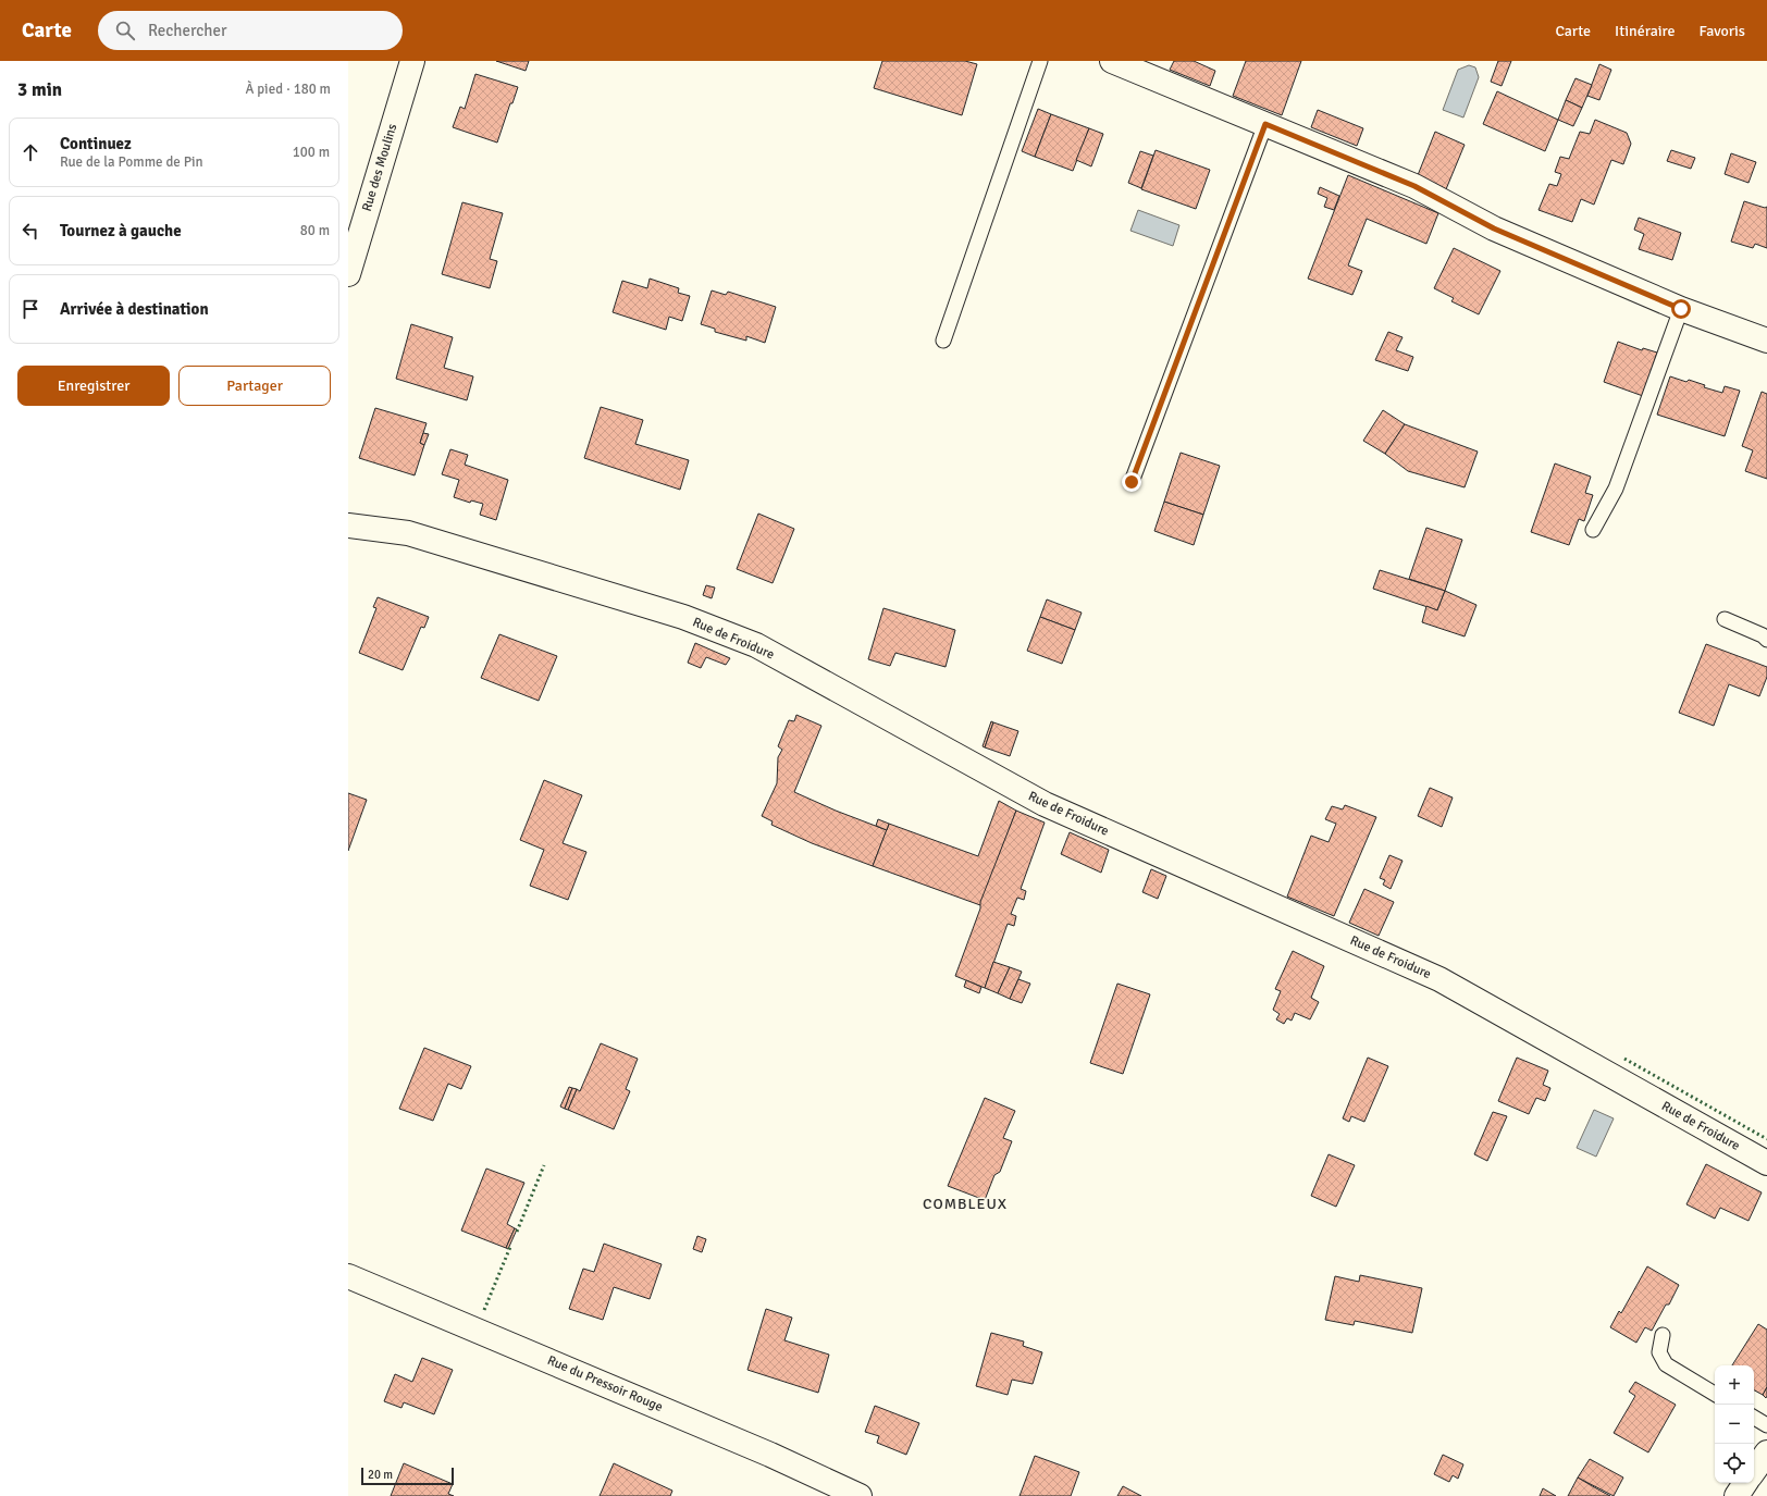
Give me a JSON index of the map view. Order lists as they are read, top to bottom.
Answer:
{
  "streets": {
    "street": ["Rue des Moulins", "Rue de Froidure", "Rue du Pressoir Rouge"]
  },
  "districts": ["COMBLEUX"],
  "scale_bar": "20 m",
  "page": {
    "header": "Carte",
    "search": "Rechercher",
    "nav": ["Carte", "Itinéraire", "Favoris"],
    "heading": ["3 min", "À pied · 180 m"],
    "list": [
      ["Continuez", "Rue de la Pomme de Pin", "100 m"],
      ["Tournez à gauche", "80 m"],
      "Arrivée à destination"
    ],
    "buttons": ["Enregistrer", "Partager"],
    "map_buttons": ["+", "−"],
    "scale": "20 m"
  }
}
